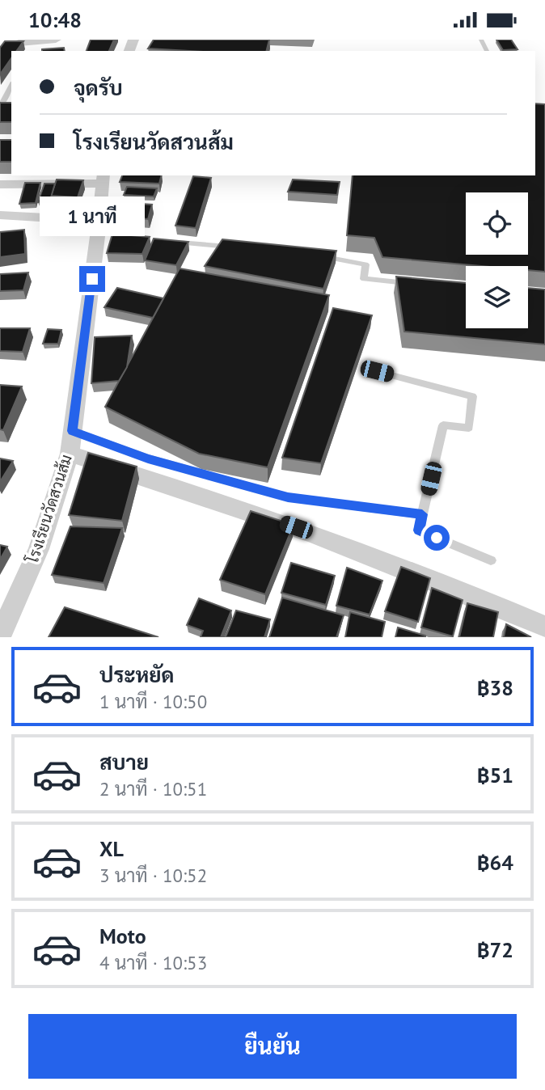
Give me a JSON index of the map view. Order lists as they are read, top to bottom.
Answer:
{
  "streets": {
    "street": ["โรงเรียนวัดสวนส้ม"]
  },
  "page": {
    "status": "10:48",
    "banner": ["จุดรับ", "โรงเรียนวัดสวนส้ม"],
    "bubble": "1 นาที",
    "list": [
      {
        "name": "ประหยัด",
        "note": "1 นาที · 10:50",
        "value": "฿38"
      },
      {
        "name": "สบาย",
        "note": "2 นาที · 10:51",
        "value": "฿51"
      },
      {
        "name": "XL",
        "note": "3 นาที · 10:52",
        "value": "฿64"
      },
      {
        "name": "Moto",
        "note": "4 นาที · 10:53",
        "value": "฿72"
      }
    ],
    "buttons": "ยืนยัน"
  }
}
